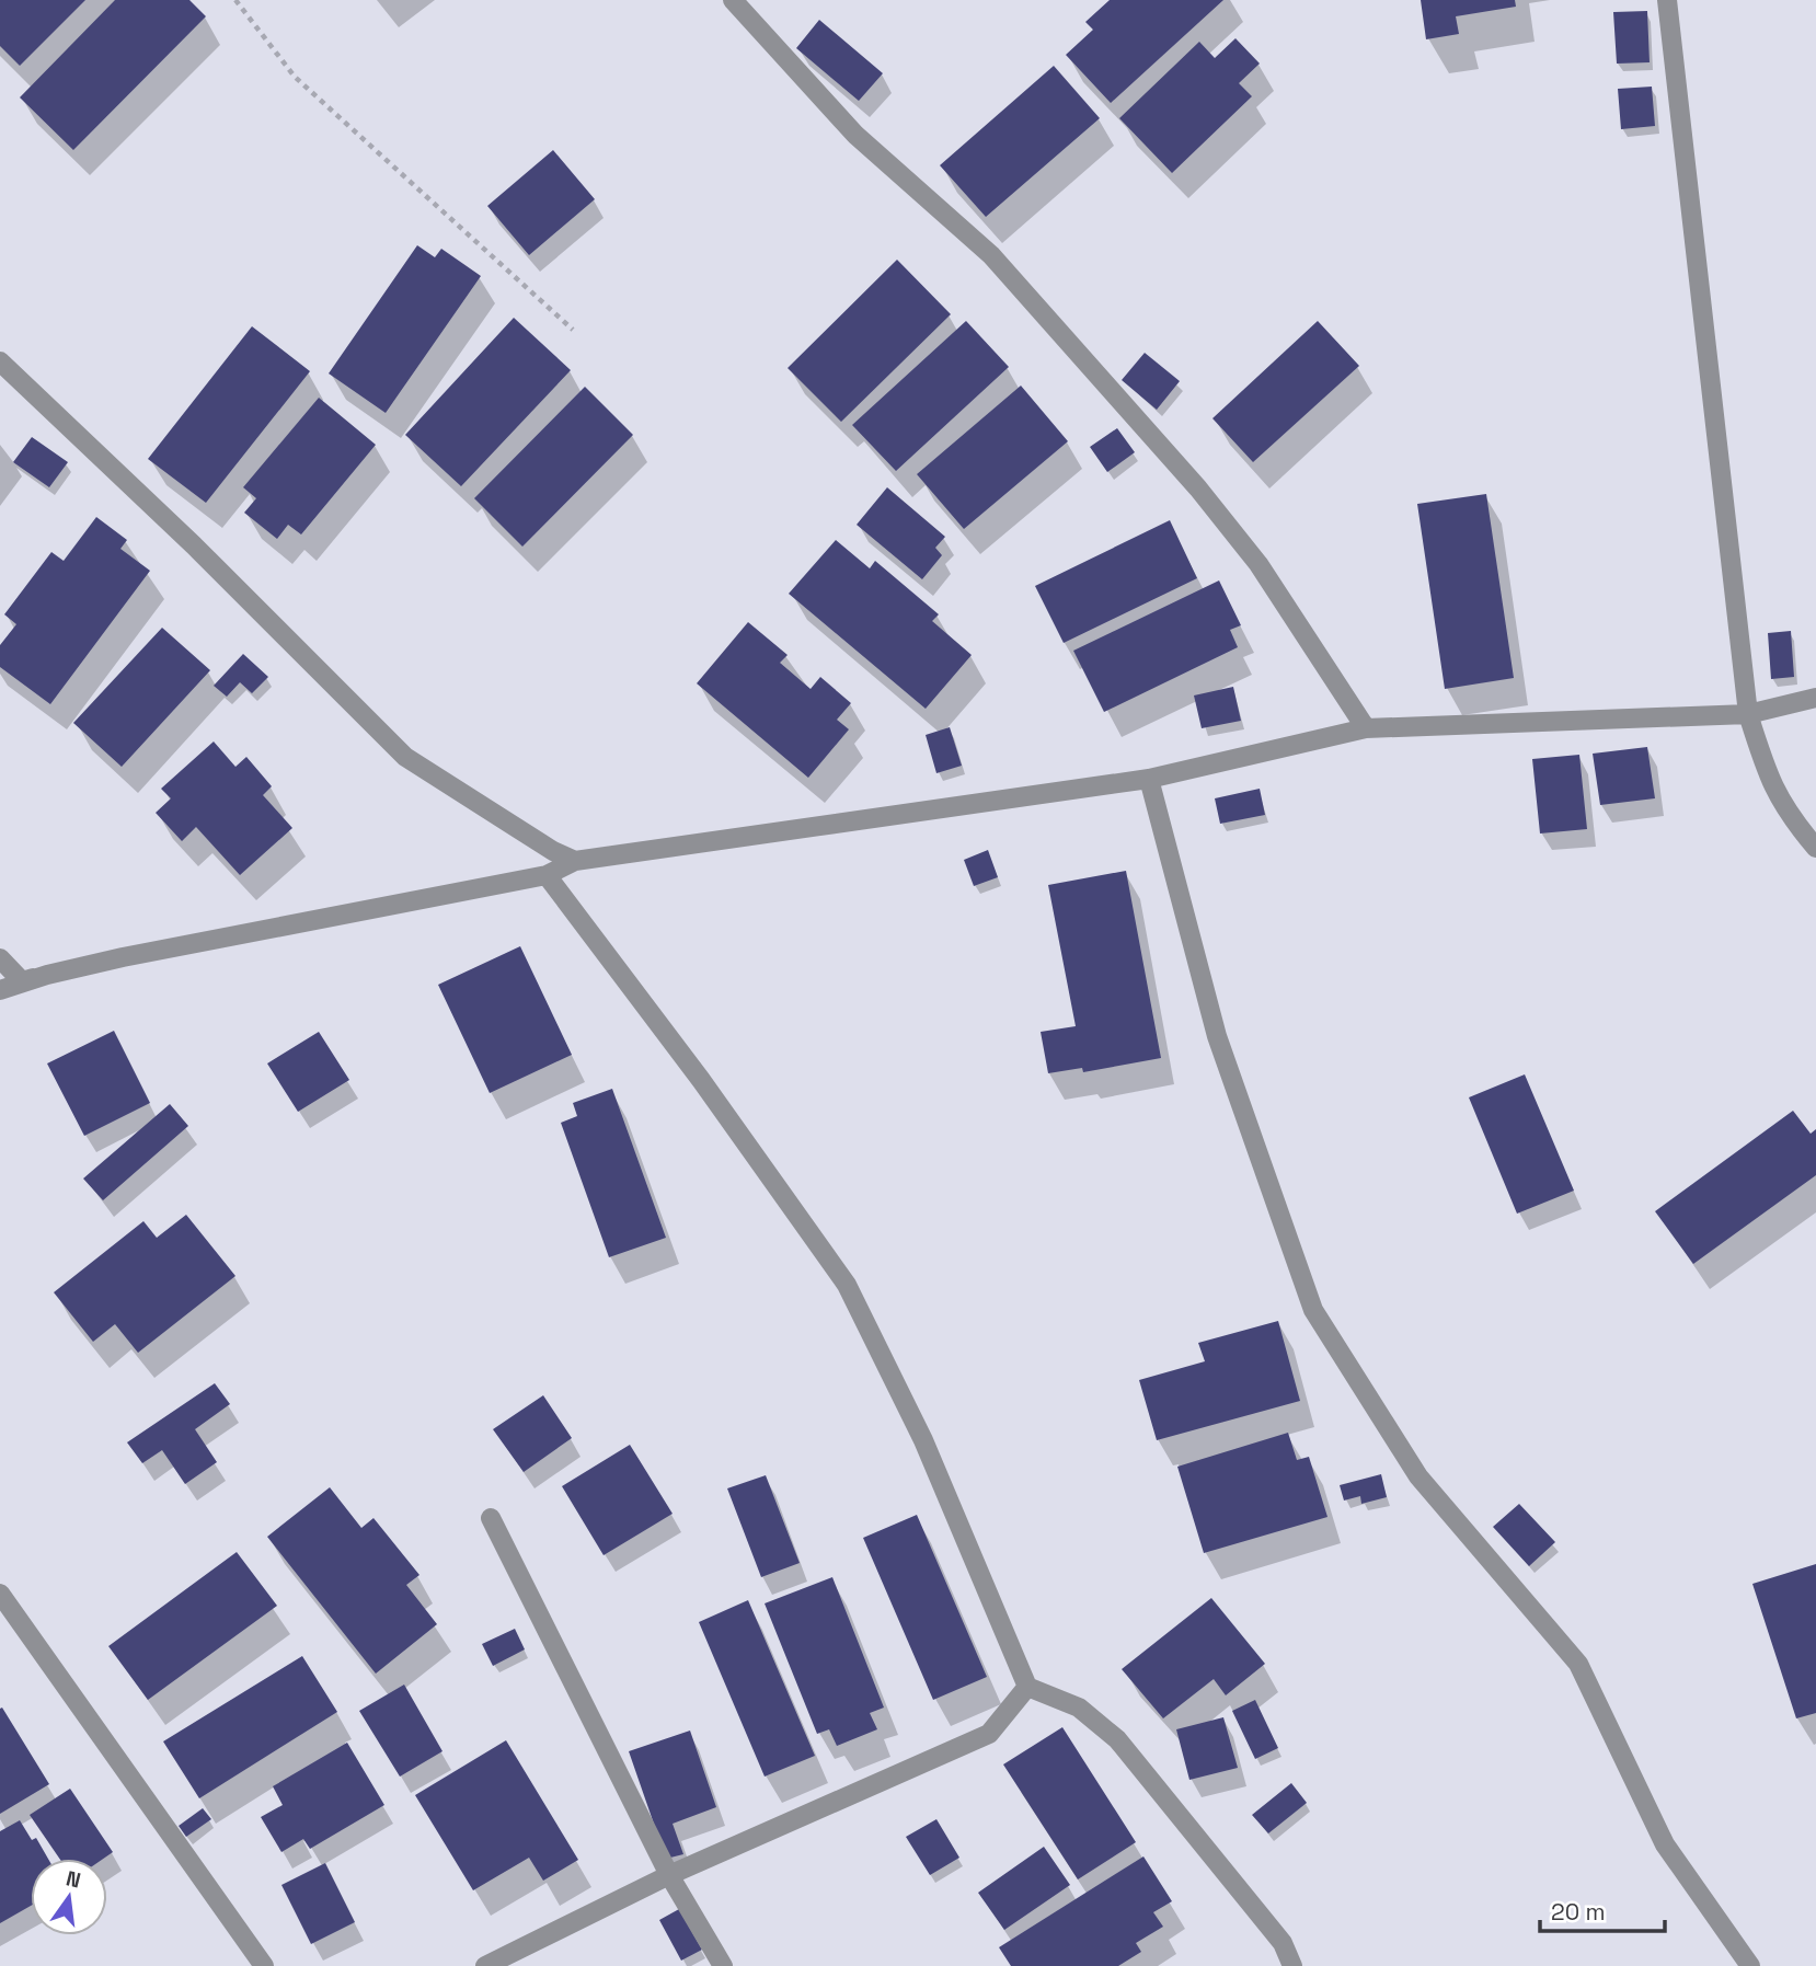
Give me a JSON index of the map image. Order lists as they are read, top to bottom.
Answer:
{
  "scale_bar": "20 m",
  "north": "top"
}
